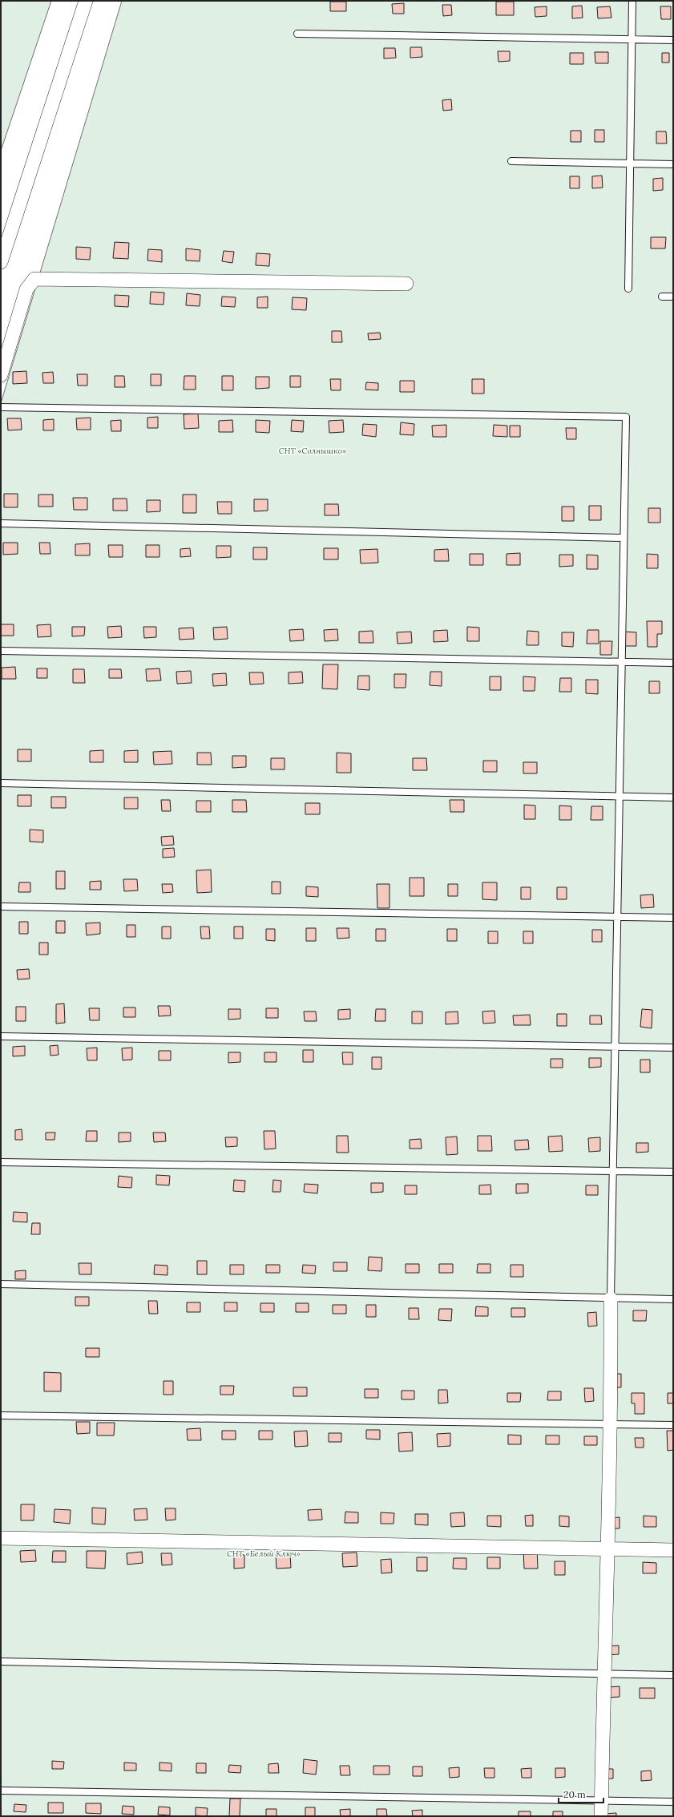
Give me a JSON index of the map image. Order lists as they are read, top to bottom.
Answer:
{
  "parks": ["СНТ «Солнышко»", "СНТ «Белый Ключ»"],
  "scale_bar": "20 m"
}
